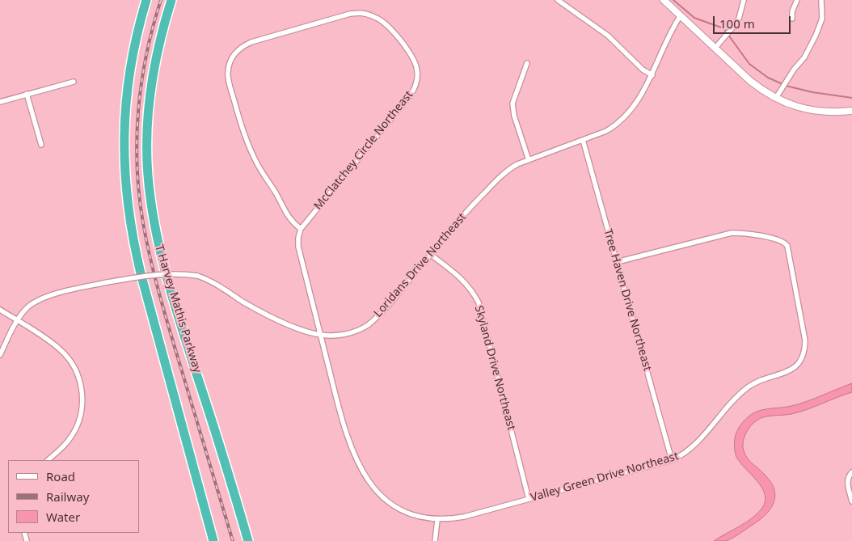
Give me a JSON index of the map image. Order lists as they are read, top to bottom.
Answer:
{
  "streets": {
    "highway": ["T Harvey Mathis Parkway"],
    "street": [
      "McClatchey Circle Northeast",
      "Loridans Drive Northeast",
      "Tree Haven Drive Northeast",
      "Skyland Drive Northeast",
      "Valley Green Drive Northeast"
    ]
  },
  "crossings": [
    ["Loridans Drive Northeast", "Tree Haven Drive Northeast"],
    ["Loridans Drive Northeast", "Skyland Drive Northeast"],
    ["Loridans Drive Northeast", "Valley Green Drive Northeast"],
    ["Tree Haven Drive Northeast", "Valley Green Drive Northeast"],
    ["Skyland Drive Northeast", "Valley Green Drive Northeast"]
  ],
  "legend": ["Road", "Railway", "Water"],
  "scale_bar": "100 m"
}
